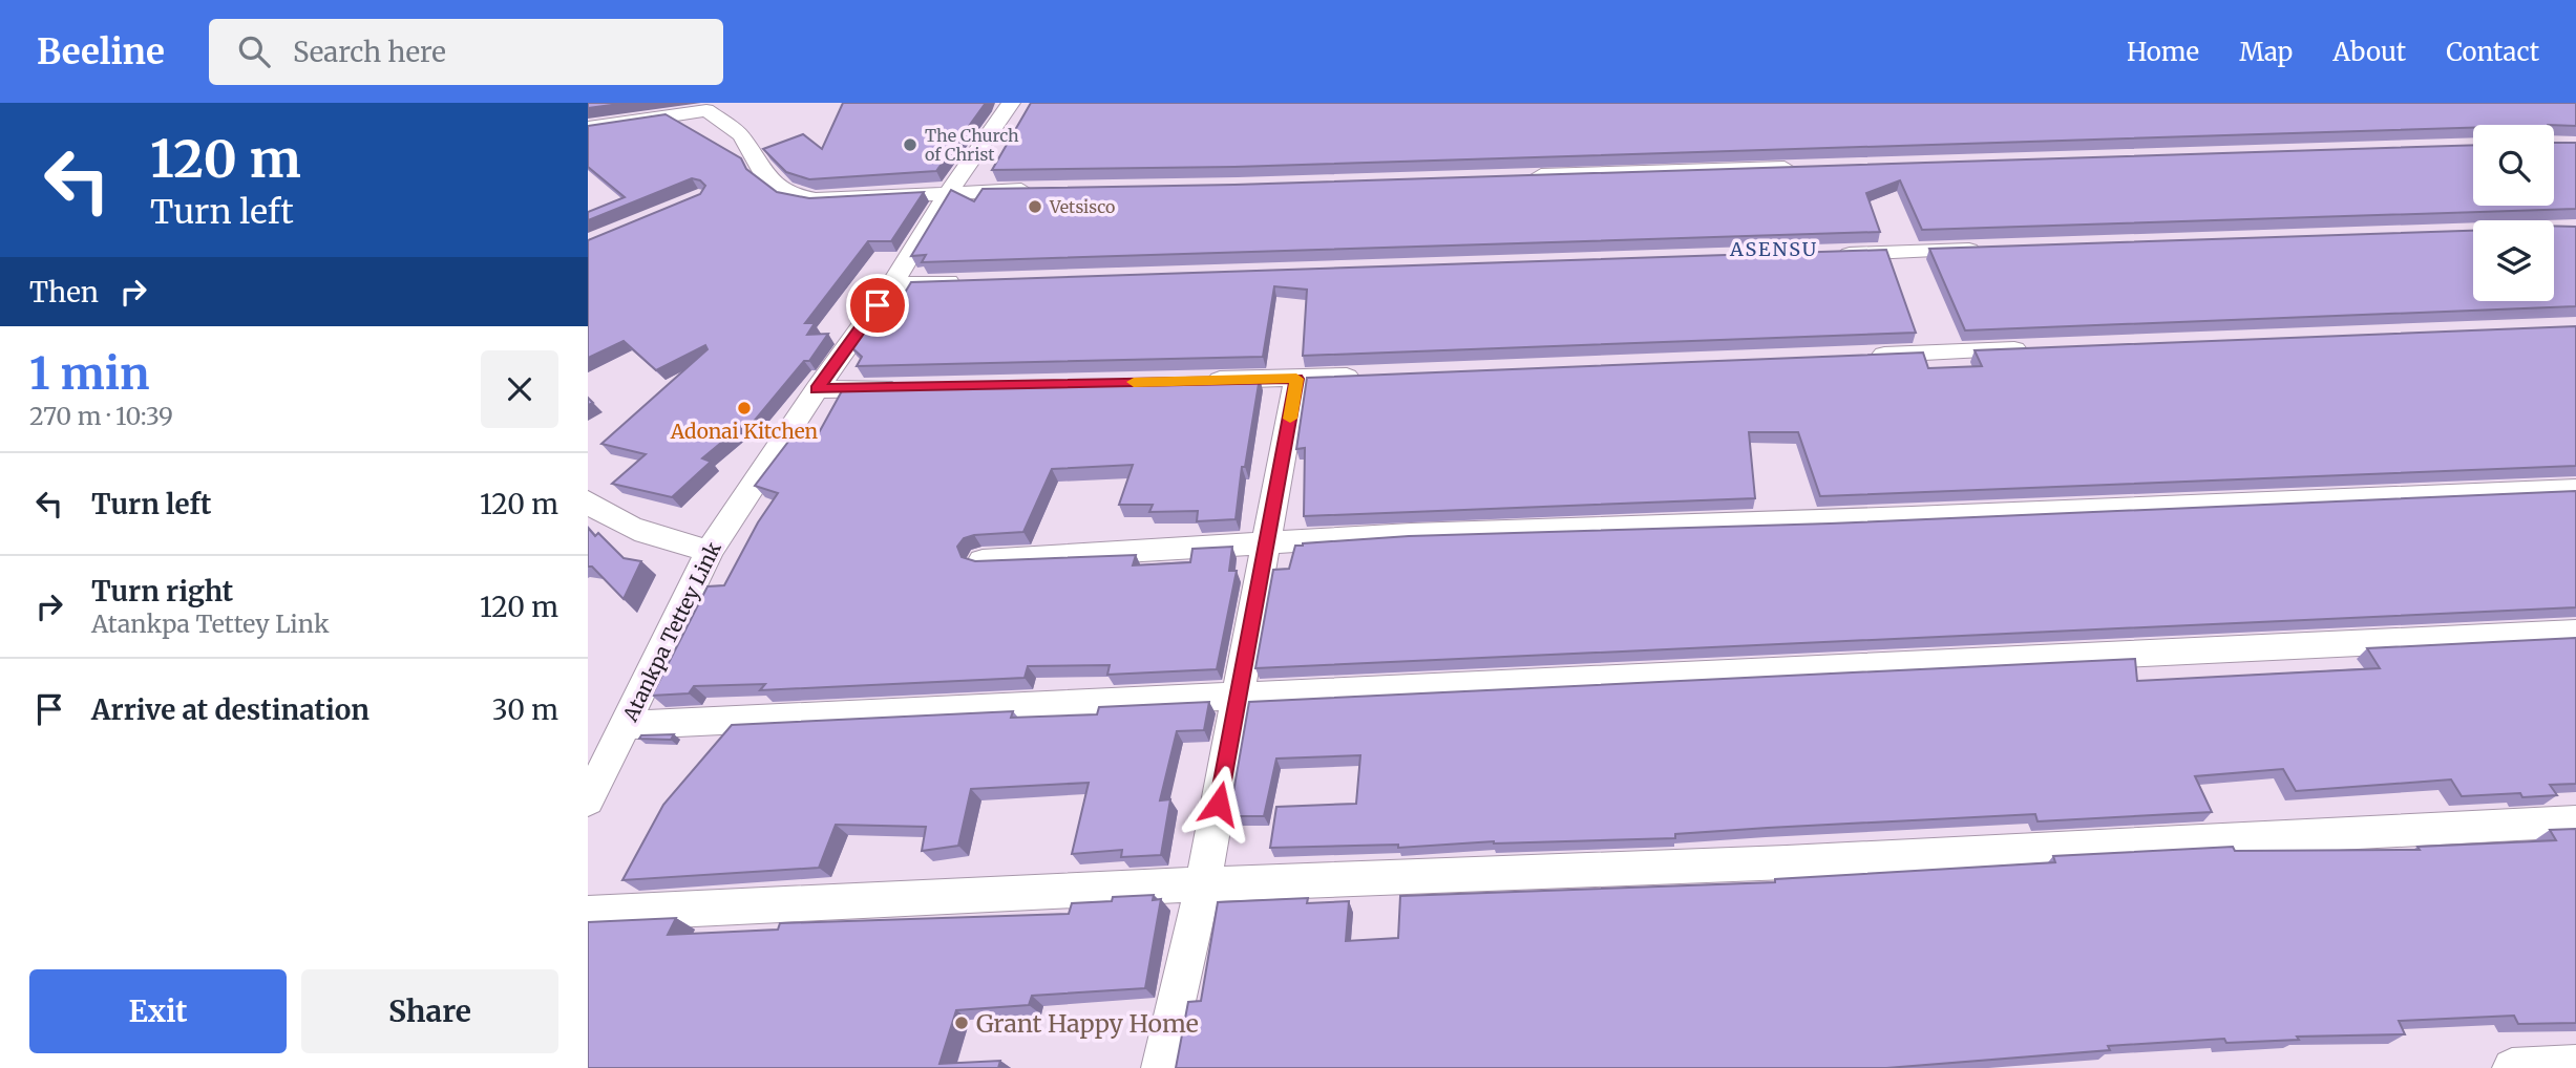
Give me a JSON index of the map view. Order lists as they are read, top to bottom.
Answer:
{
  "streets": {
    "street": ["Atankpa Tettey Link"]
  },
  "districts": ["ASENSU"],
  "places": [
    "The Church of Christ",
    "Vetsisco",
    "Adonai Kitchen",
    "Grant Happy Home"
  ],
  "page": {
    "header": "Beeline",
    "search": "Search here",
    "nav": [
      "Home",
      "Map",
      "About",
      "Contact"
    ],
    "turn": ["120 m", "Turn left"],
    "then": "Then",
    "heading": ["1 min", "270 m · 10:39"],
    "list": [
      {
        "name": "Turn left",
        "value": "120 m"
      },
      {
        "name": "Turn right",
        "note": "Atankpa Tettey Link",
        "value": "120 m"
      },
      {
        "name": "Arrive at destination",
        "value": "30 m"
      }
    ],
    "buttons": ["Exit", "Share"]
  }
}
